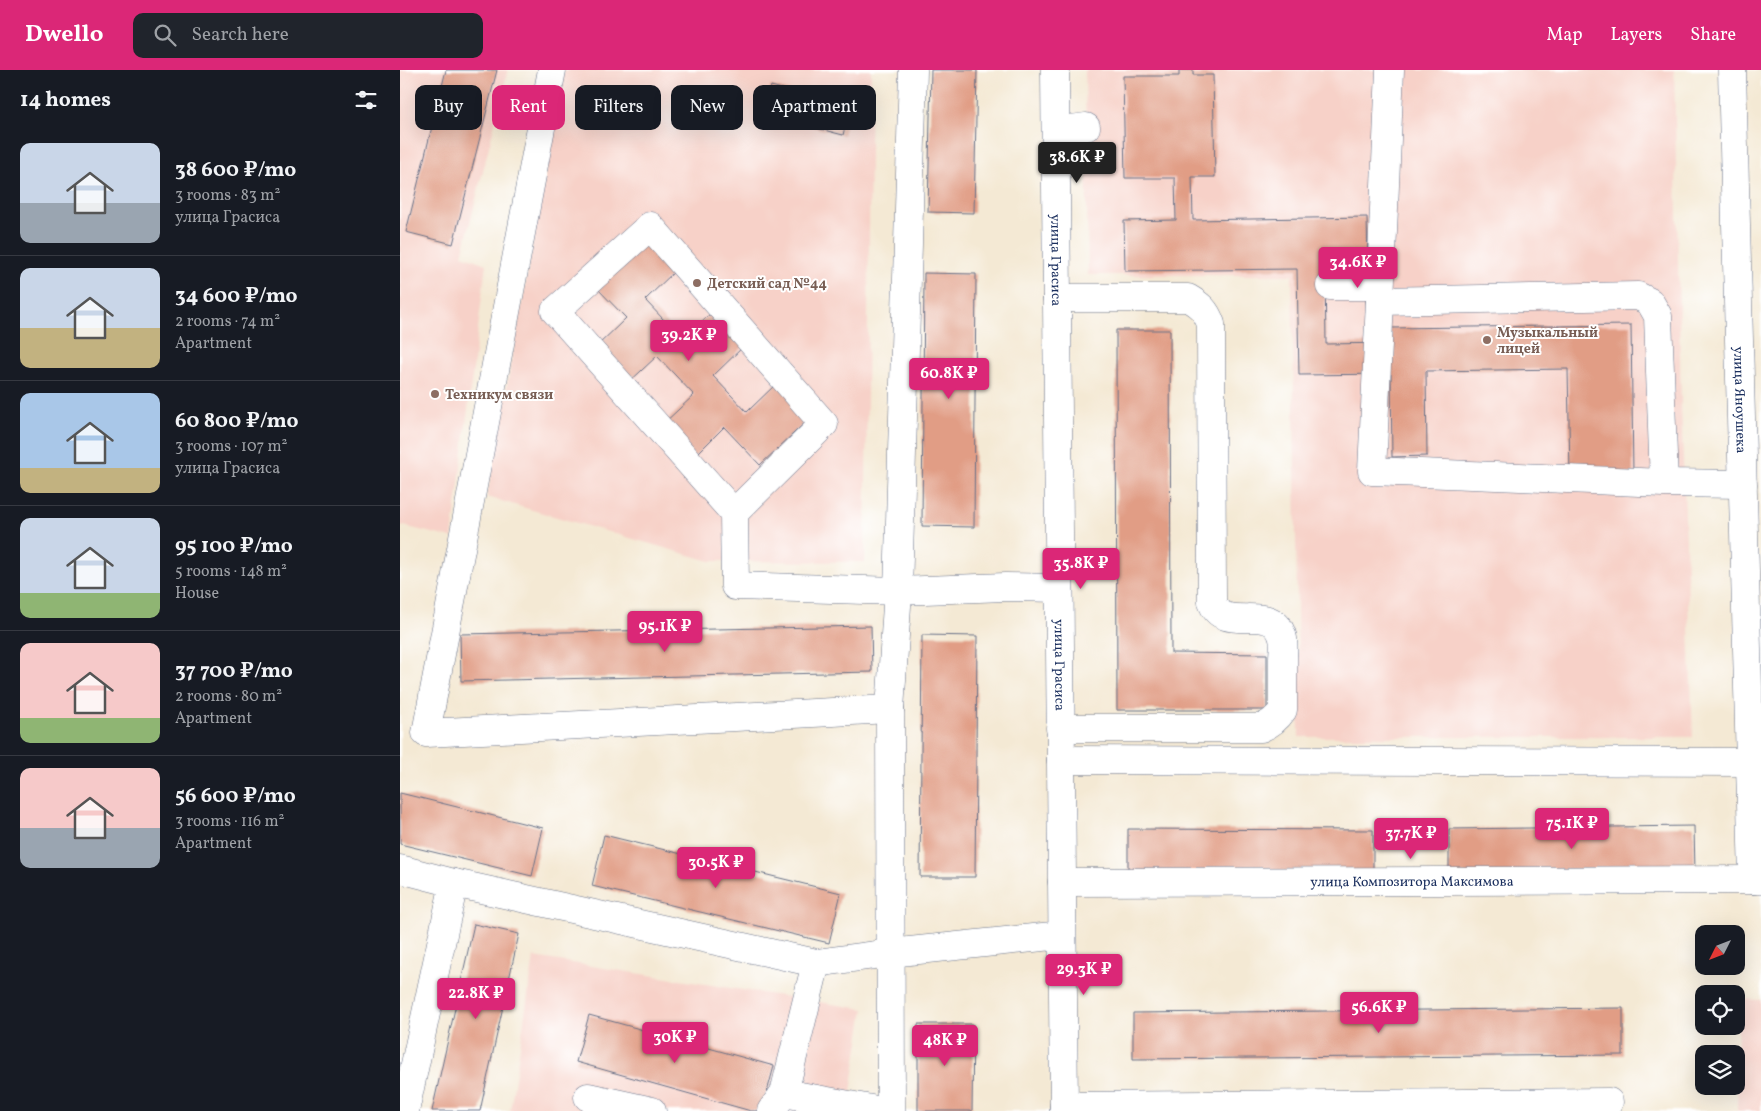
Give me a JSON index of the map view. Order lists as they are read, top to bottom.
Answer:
{
  "streets": {
    "street": ["улица Грасиса", "улица Яноушека", "улица Композитора Максимова"]
  },
  "crossings": [
    ["улица Грасиса", "улица Композитора Максимова"],
    ["улица Яноушека", "улица Композитора Максимова"]
  ],
  "places": ["Детский сад №44", "Музыкальный лицей", "Техникум связи"],
  "north": "bottom left",
  "page": {
    "header": "Dwello",
    "search": "Search here",
    "nav": ["Map", "Layers", "Share"],
    "heading": "14 homes",
    "chip": [
      "Buy",
      "Rent",
      "Filters",
      "New",
      "Apartment"
    ],
    "list": [
      {
        "name": "38 600 ₽/mo",
        "note": "3 rooms · 83 m² · улица Грасиса"
      },
      {
        "name": "34 600 ₽/mo",
        "note": "2 rooms · 74 m² · Apartment"
      },
      {
        "name": "60 800 ₽/mo",
        "note": "3 rooms · 107 m² · улица Грасиса"
      },
      {
        "name": "95 100 ₽/mo",
        "note": "5 rooms · 148 m² · House"
      },
      {
        "name": "37 700 ₽/mo",
        "note": "2 rooms · 80 m² · Apartment"
      },
      {
        "name": "56 600 ₽/mo",
        "note": "3 rooms · 116 m² · Apartment"
      }
    ],
    "price": [
      "38.6K ₽",
      "34.6K ₽",
      "39.2K ₽",
      "60.8K ₽",
      "35.8K ₽",
      "95.1K ₽",
      "75.1K ₽",
      "37.7K ₽",
      "30.5K ₽",
      "29.3K ₽",
      "22.8K ₽",
      "56.6K ₽",
      "30K ₽",
      "48K ₽"
    ]
  }
}
